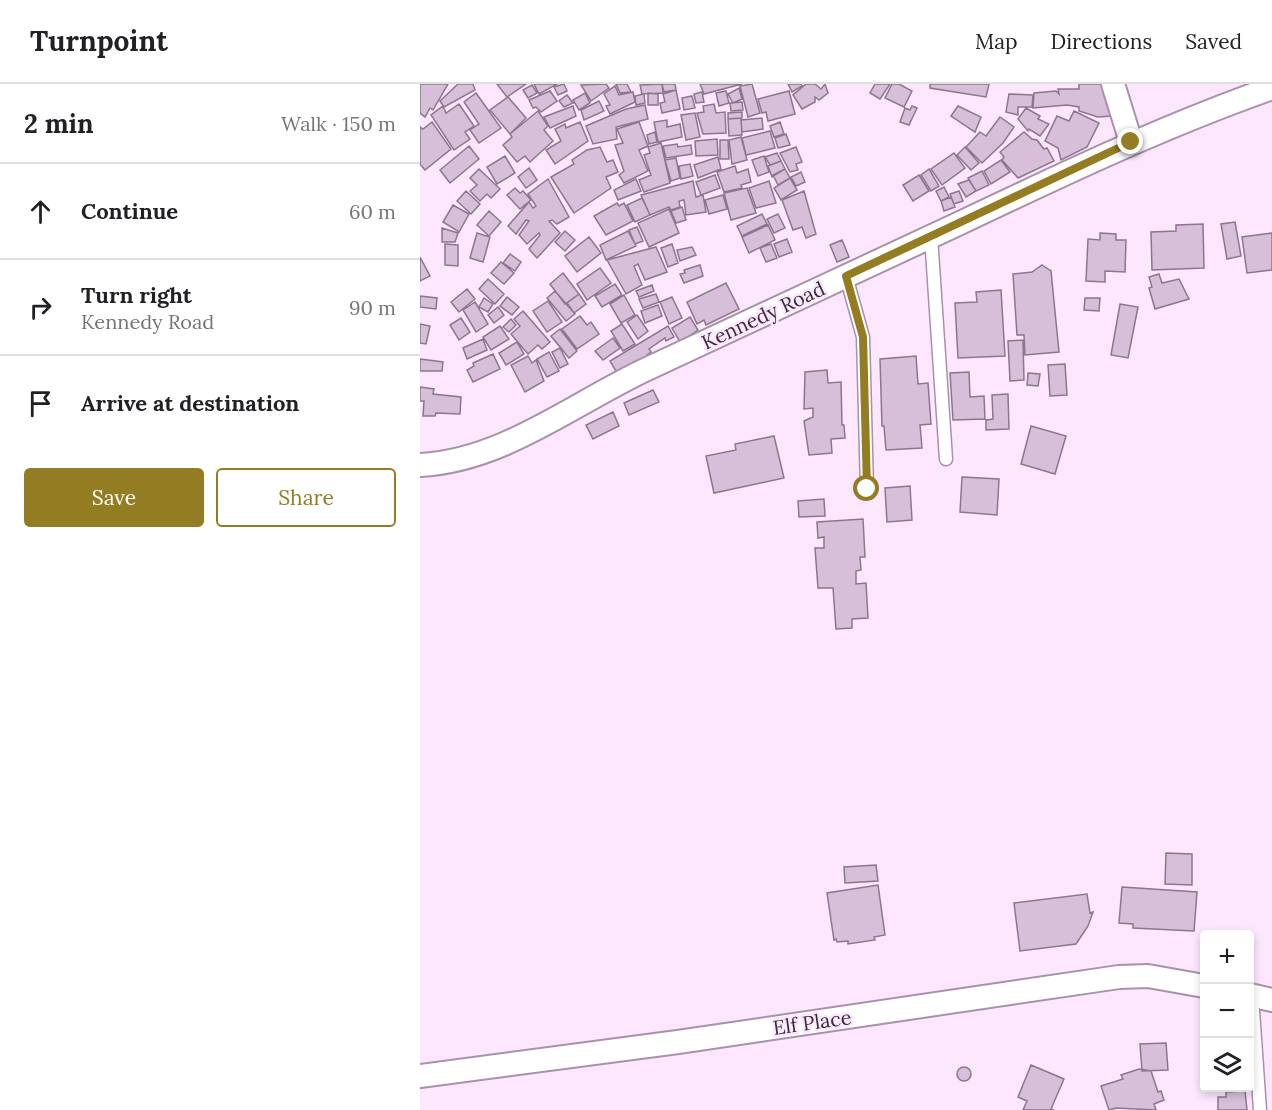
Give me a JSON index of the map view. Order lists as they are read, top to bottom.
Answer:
{
  "streets": {
    "street": ["Kennedy Road", "Elf Place"]
  },
  "page": {
    "header": "Turnpoint",
    "nav": ["Map", "Directions", "Saved"],
    "heading": ["2 min", "Walk · 150 m"],
    "list": [
      ["Continue", "60 m"],
      ["Turn right", "Kennedy Road", "90 m"],
      "Arrive at destination"
    ],
    "buttons": ["Save", "Share"],
    "map_buttons": ["+", "−"]
  }
}
